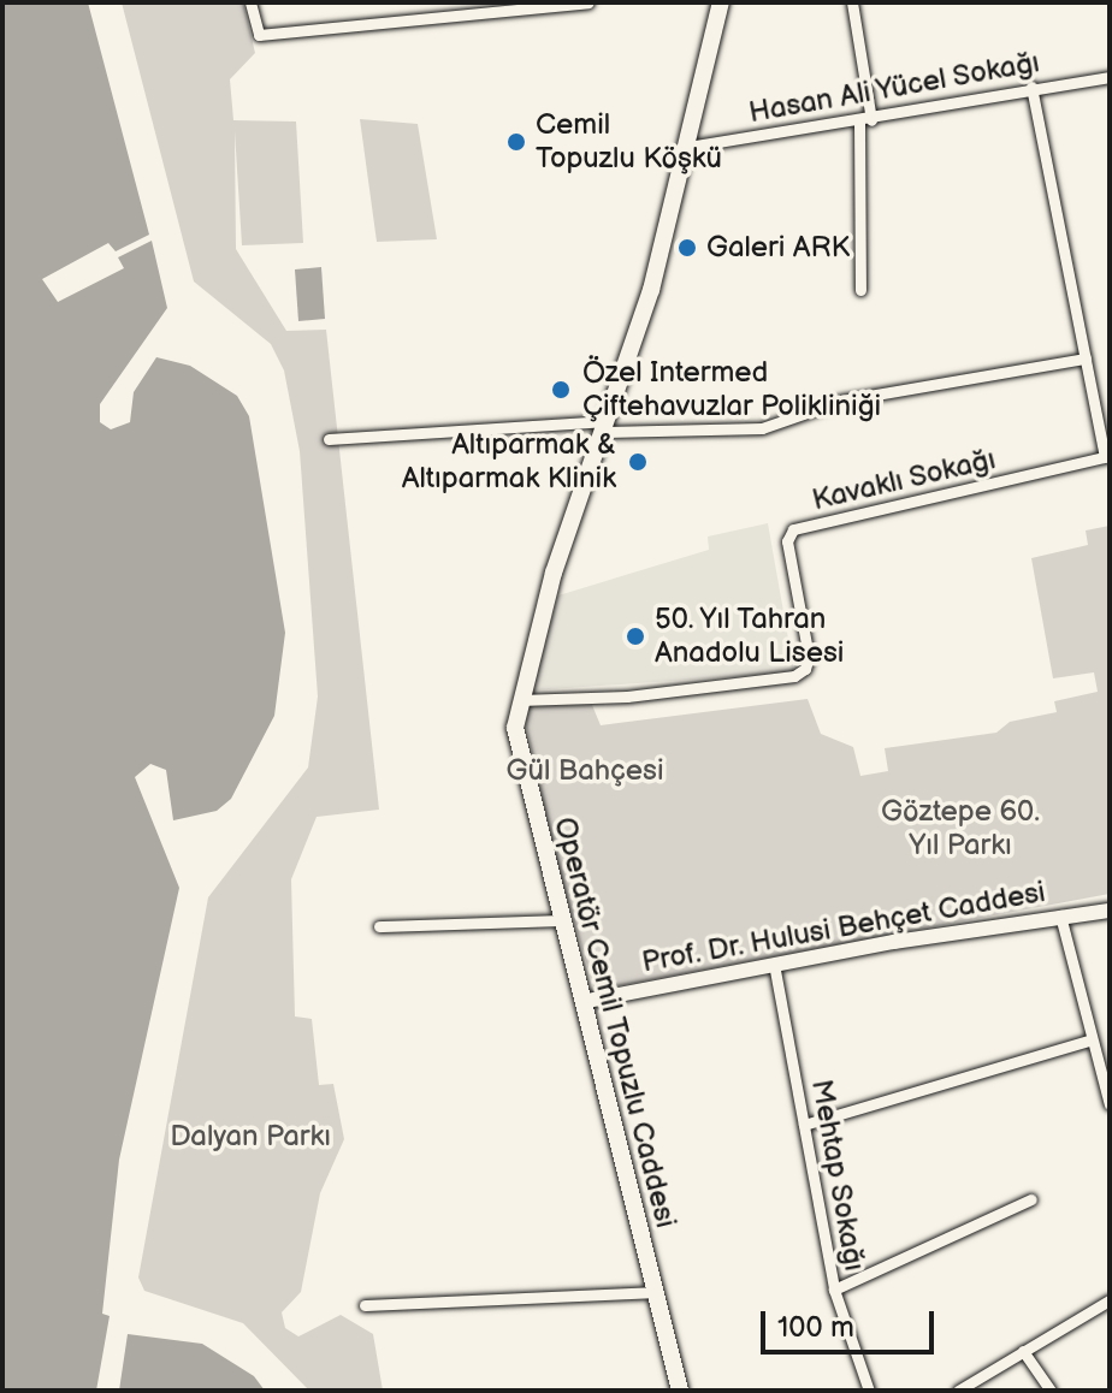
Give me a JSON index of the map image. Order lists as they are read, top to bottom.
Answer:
{
  "streets": {
    "main road": ["Operatör Cemil Topuzlu Caddesi"],
    "street": [
      "Hasan Ali Yücel Sokağı",
      "Kavaklı Sokağı",
      "Prof. Dr. Hulusi Behçet Caddesi",
      "Mehtap Sokağı"
    ]
  },
  "crossings": [
    ["Hasan Ali Yücel Sokağı", "Operatör Cemil Topuzlu Caddesi"],
    ["Kavaklı Sokağı", "Operatör Cemil Topuzlu Caddesi"],
    ["Prof. Dr. Hulusi Behçet Caddesi", "Operatör Cemil Topuzlu Caddesi"],
    ["Prof. Dr. Hulusi Behçet Caddesi", "Mehtap Sokağı"]
  ],
  "parks": ["Gül Bahçesi", "Göztepe 60. Yıl Parkı", "Dalyan Parkı"],
  "places": [
    "Cemil Topuzlu Köşkü",
    "Galeri ARK",
    "Özel Intermed Çiftehavuzlar Polikliniği",
    "Altıparmak & Altıparmak Klinik",
    "50. Yıl Tahran Anadolu Lisesi"
  ],
  "scale_bar": "100 m"
}
